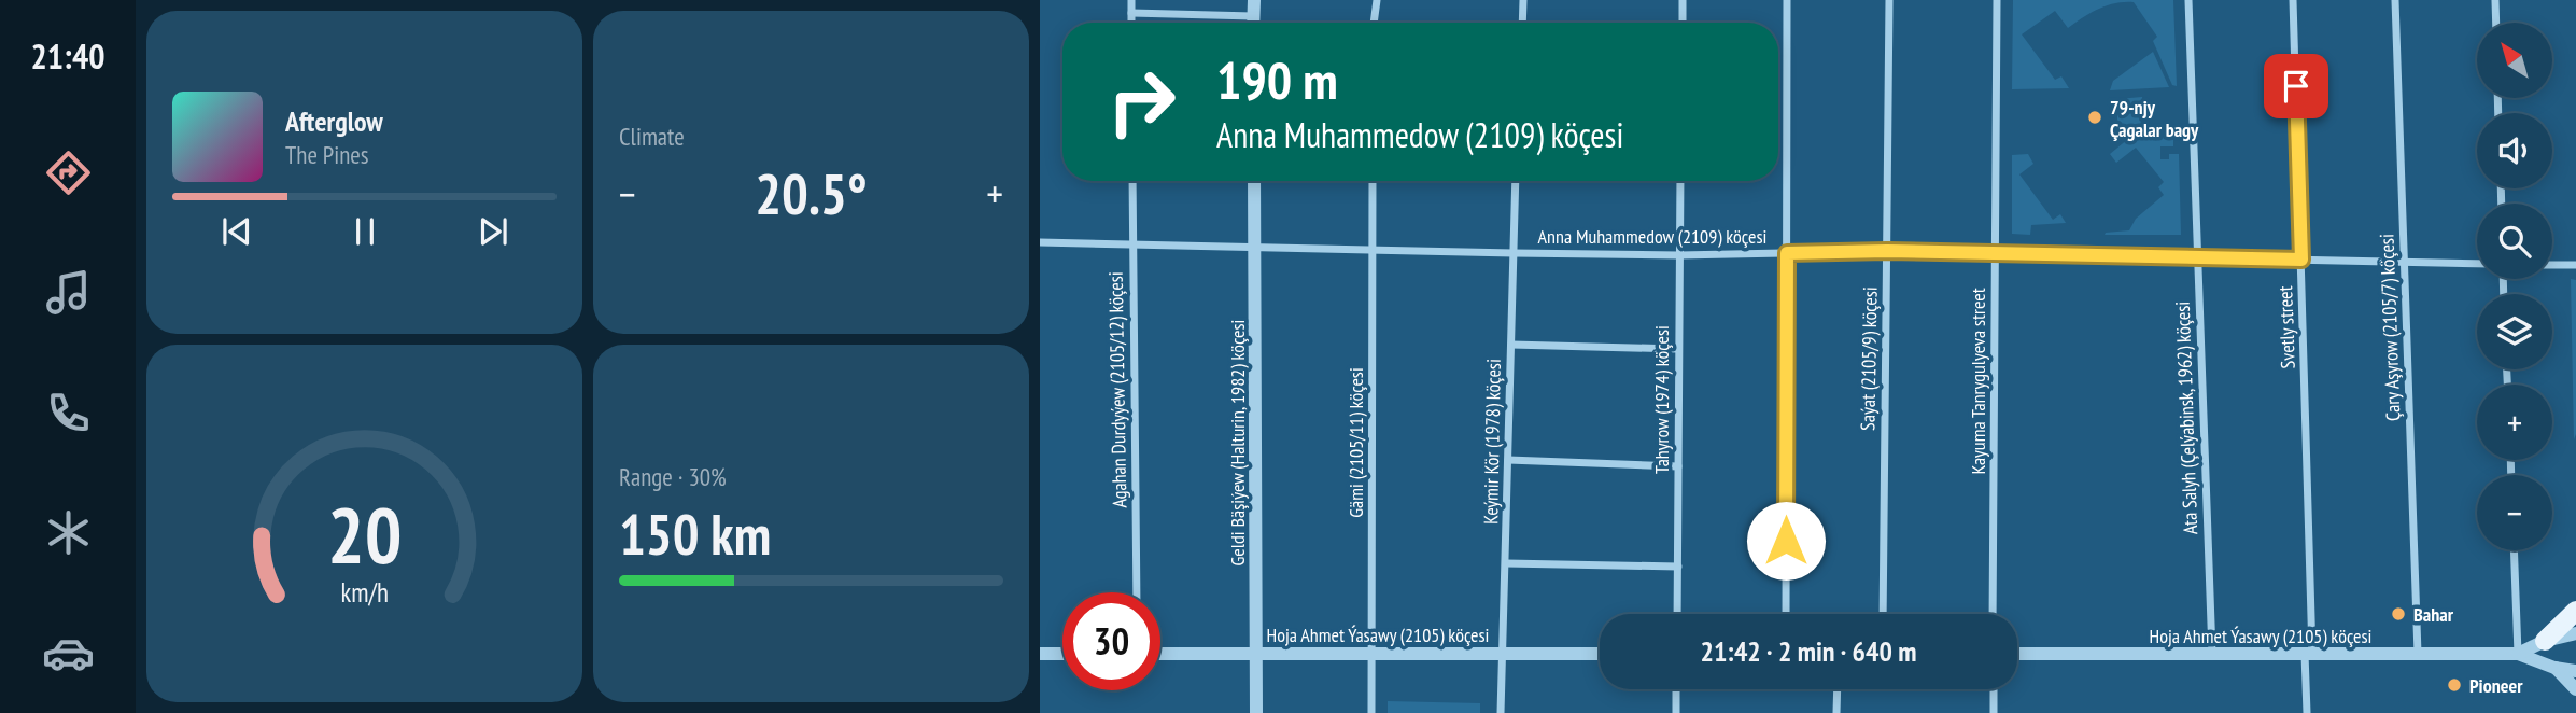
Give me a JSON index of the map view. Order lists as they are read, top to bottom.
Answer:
{
  "streets": {
    "street": [
      "Anna Muhammedow (2109) köçesi",
      "Svetly street",
      "Çary Aşyrow (2105/7) köçesi",
      "Saýat (2105/9) köçesi",
      "Kayuma Tanrygulyeva street",
      "Agahan Durdyýew (2105/12) köçesi",
      "Tahyrow (1974) köçesi",
      "Ata Salyh (Çelýabinsk, 1962) köçesi",
      "Keýmir Kör (1978) köçesi",
      "Geldi Bäşiýew (Halturin, 1982) köçesi",
      "Gämi (2105/11) köçesi",
      "Hoja Ahmet Ýasawy (2105) köçesi"
    ]
  },
  "crossings": [
    ["Anna Muhammedow (2109) köçesi", "Svetly street"],
    ["Anna Muhammedow (2109) köçesi", "Çary Aşyrow (2105/7) köçesi"],
    ["Anna Muhammedow (2109) köçesi", "Saýat (2105/9) köçesi"],
    ["Anna Muhammedow (2109) köçesi", "Kayuma Tanrygulyeva street"],
    ["Anna Muhammedow (2109) köçesi", "Agahan Durdyýew (2105/12) köçesi"],
    ["Anna Muhammedow (2109) köçesi", "Tahyrow (1974) köçesi"],
    ["Anna Muhammedow (2109) köçesi", "Ata Salyh (Çelýabinsk, 1962) köçesi"],
    ["Anna Muhammedow (2109) köçesi", "Keýmir Kör (1978) köçesi"],
    ["Anna Muhammedow (2109) köçesi", "Geldi Bäşiýew (Halturin, 1982) köçesi"],
    ["Anna Muhammedow (2109) köçesi", "Gämi (2105/11) köçesi"],
    ["Svetly street", "Hoja Ahmet Ýasawy (2105) köçesi"],
    ["Çary Aşyrow (2105/7) köçesi", "Hoja Ahmet Ýasawy (2105) köçesi"],
    ["Ata Salyh (Çelýabinsk, 1962) köçesi", "Hoja Ahmet Ýasawy (2105) köçesi"],
    ["Keýmir Kör (1978) köçesi", "Hoja Ahmet Ýasawy (2105) köçesi"],
    ["Geldi Bäşiýew (Halturin, 1982) köçesi", "Hoja Ahmet Ýasawy (2105) köçesi"],
    ["Gämi (2105/11) köçesi", "Hoja Ahmet Ýasawy (2105) köçesi"]
  ],
  "places": ["79-njy Çagalar bagy", "Bahar", "Pioneer"],
  "north": "top left",
  "page": {
    "tabs": "21:40",
    "tile": [
      "Climate",
      ["Range · 30%", "150 km"]
    ],
    "map_buttons": ["+", "−"],
    "turn": ["190 m", "Anna Muhammedow (2109) köçesi"],
    "song": ["Afterglow", "The Pines"],
    "heat": ["−", "20.5°", "+"],
    "limit": "30",
    "trip": "21:42 · 2 min · 640 m",
    "gauge": ["20", "km/h"]
  }
}
